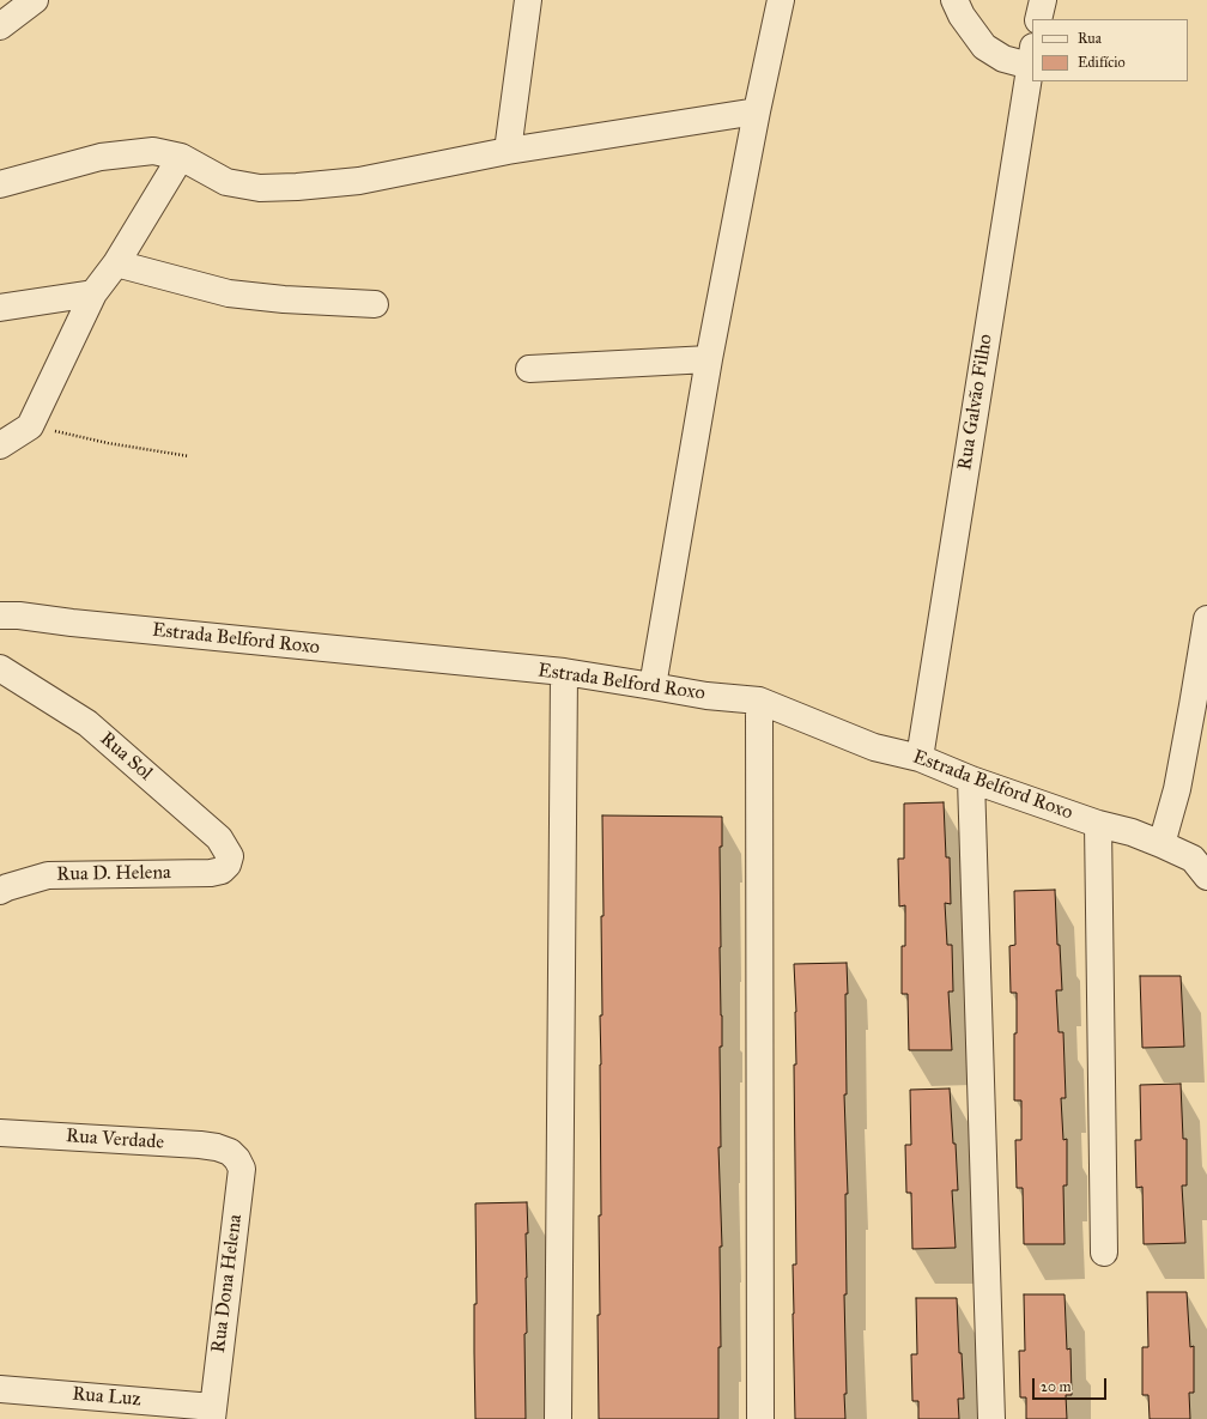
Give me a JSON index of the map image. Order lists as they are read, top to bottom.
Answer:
{
  "streets": {
    "street": [
      "Rua Galvão Filho",
      "Estrada Belford Roxo",
      "Rua Sol",
      "Rua D. Helena",
      "Rua Verdade",
      "Rua Dona Helena",
      "Rua Luz"
    ]
  },
  "crossings": [
    ["Rua Galvão Filho", "Estrada Belford Roxo"],
    ["Rua Sol", "Rua D. Helena"],
    ["Rua Verdade", "Rua Dona Helena"],
    ["Rua Dona Helena", "Rua Luz"]
  ],
  "legend": ["Rua", "Edifício"],
  "scale_bar": "20 m"
}
